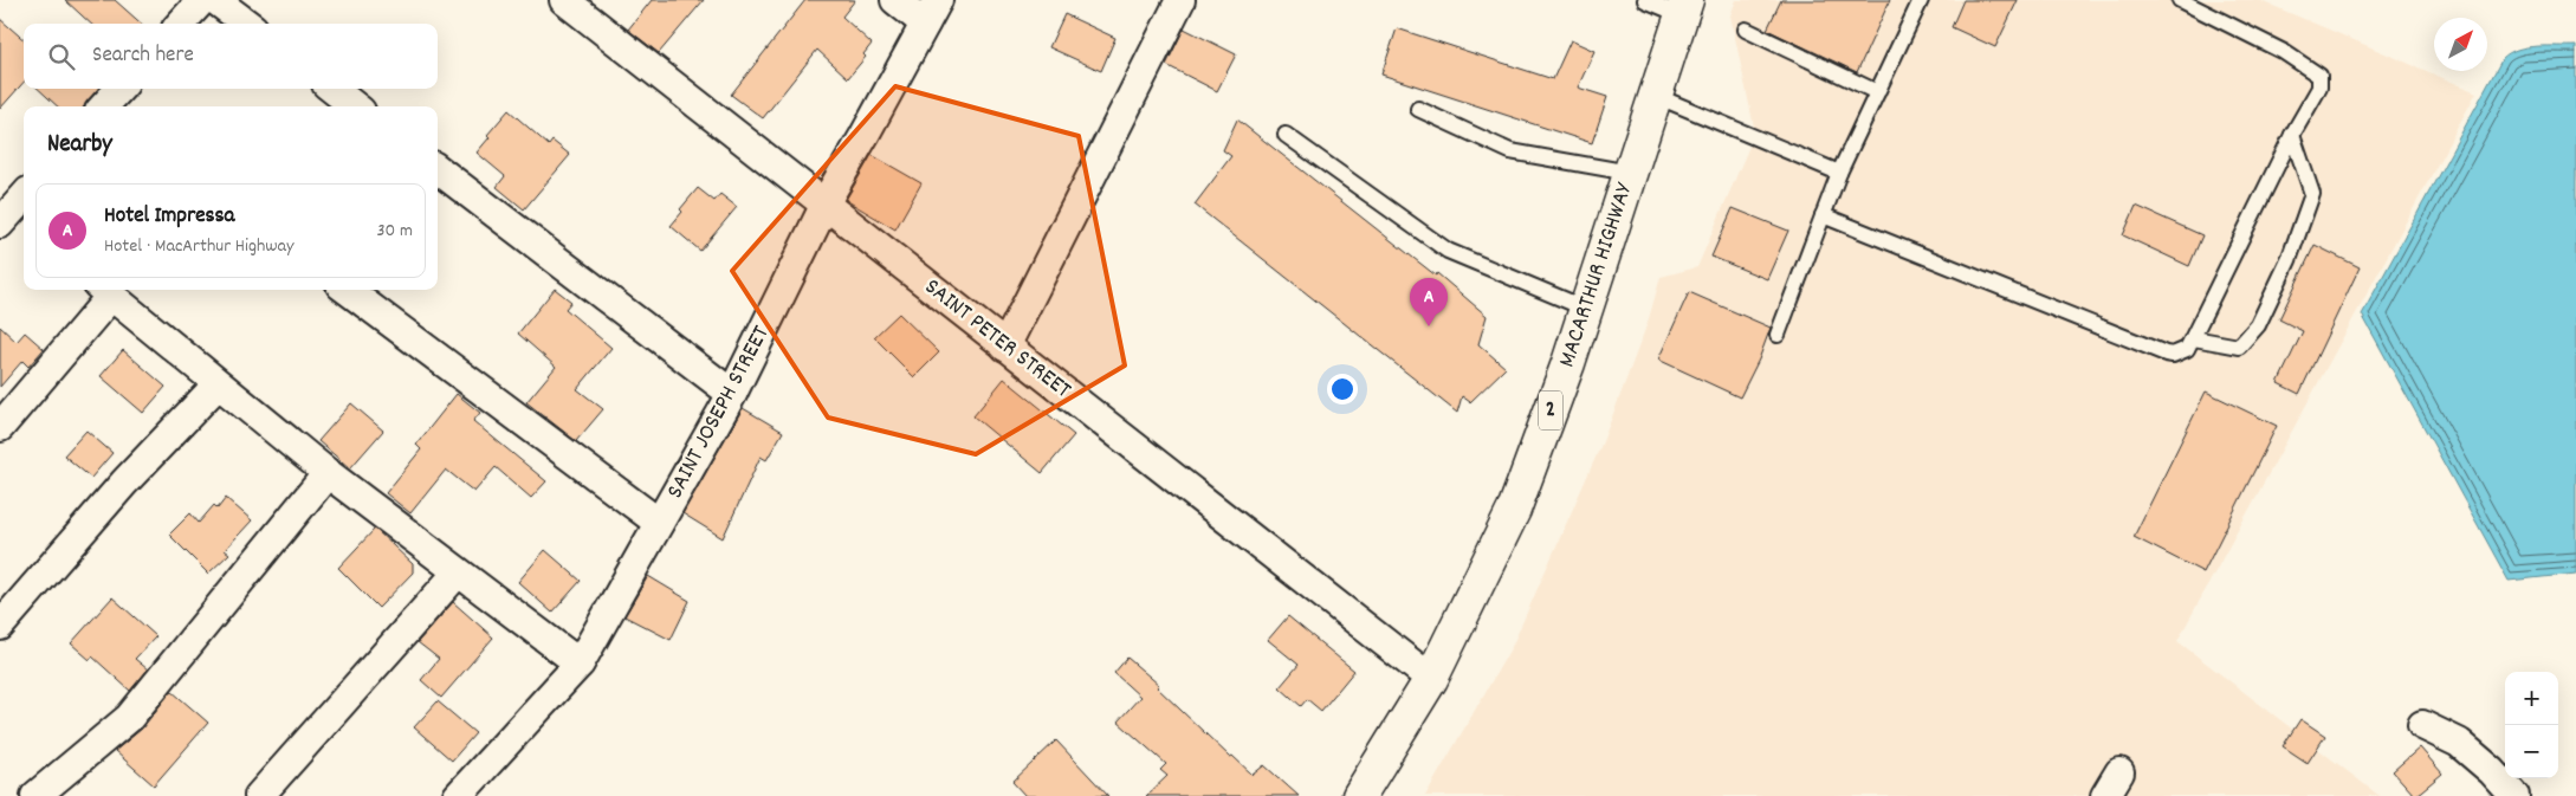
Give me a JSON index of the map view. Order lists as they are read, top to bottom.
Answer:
{
  "streets": {
    "highway": ["MACARTHUR HIGHWAY", "2"],
    "street": ["SAINT PETER STREET", "SAINT JOSEPH STREET"]
  },
  "crossings": [
    ["MACARTHUR HIGHWAY", "SAINT PETER STREET"],
    ["SAINT PETER STREET", "SAINT JOSEPH STREET"]
  ],
  "north": "top right",
  "page": {
    "search": "Search here",
    "heading": "Nearby",
    "list": [
      {
        "mark": "A",
        "name": "Hotel Impressa",
        "note": "Hotel · MacArthur Highway",
        "value": "30 m"
      }
    ],
    "pins": "A",
    "map_buttons": ["+", "−"]
  }
}
